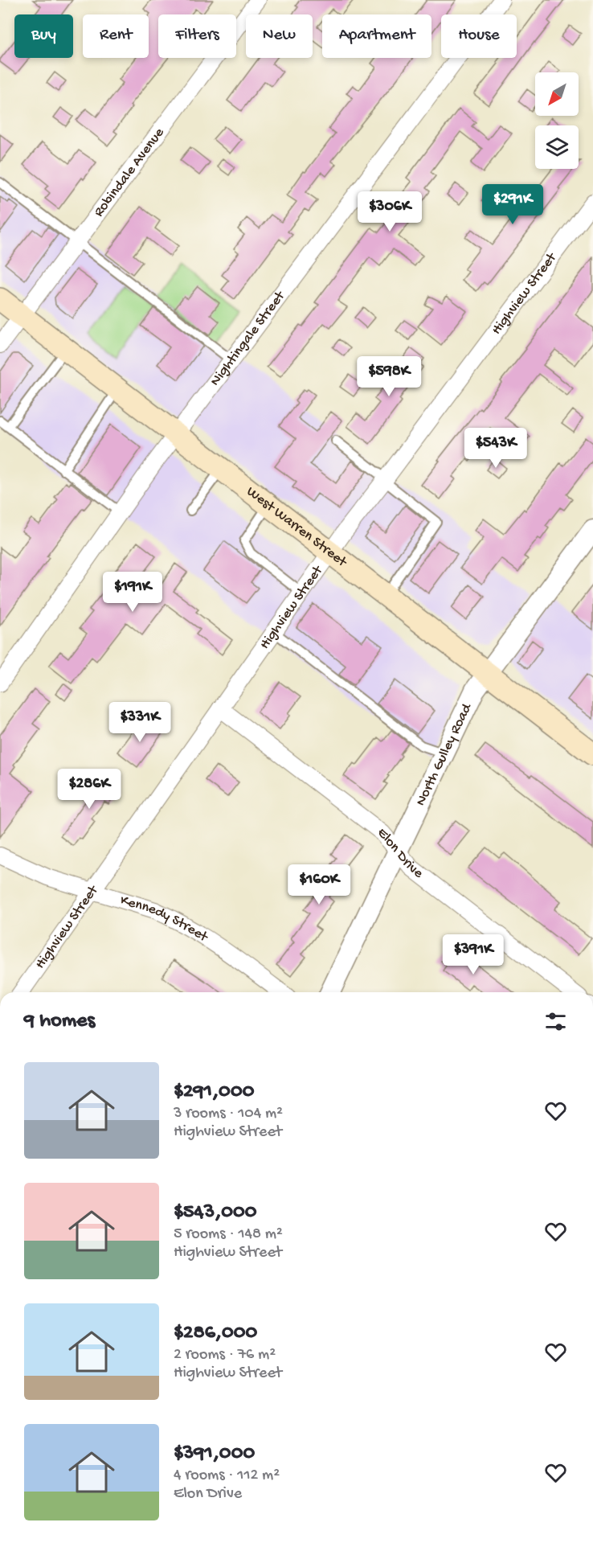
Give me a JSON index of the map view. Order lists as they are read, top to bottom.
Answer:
{
  "streets": {
    "main road": ["West Warren Street"],
    "street": [
      "Robindale Avenue",
      "Highview Street",
      "Nightingale Street",
      "North Gulley Road",
      "Elon Drive",
      "Kennedy Street"
    ]
  },
  "crossings": [
    ["Robindale Avenue", "West Warren Street"],
    ["Highview Street", "West Warren Street"],
    ["Highview Street", "Elon Drive"],
    ["Highview Street", "Kennedy Street"],
    ["Nightingale Street", "West Warren Street"],
    ["West Warren Street", "North Gulley Road"],
    ["North Gulley Road", "Elon Drive"]
  ],
  "north": "bottom left",
  "page": {
    "chip": [
      "Buy",
      "Rent",
      "Filters",
      "New",
      "Apartment",
      "House"
    ],
    "price": [
      "$291K",
      "$306K",
      "$598K",
      "$543K",
      "$191K",
      "$331K",
      "$286K",
      "$160K",
      "$391K"
    ],
    "heading": "9 homes",
    "list": [
      {
        "name": "$291,000",
        "note": "3 rooms · 104 m² · Highview Street"
      },
      {
        "name": "$543,000",
        "note": "5 rooms · 148 m² · Highview Street"
      },
      {
        "name": "$286,000",
        "note": "2 rooms · 76 m² · Highview Street"
      },
      {
        "name": "$391,000",
        "note": "4 rooms · 112 m² · Elon Drive"
      }
    ]
  }
}
